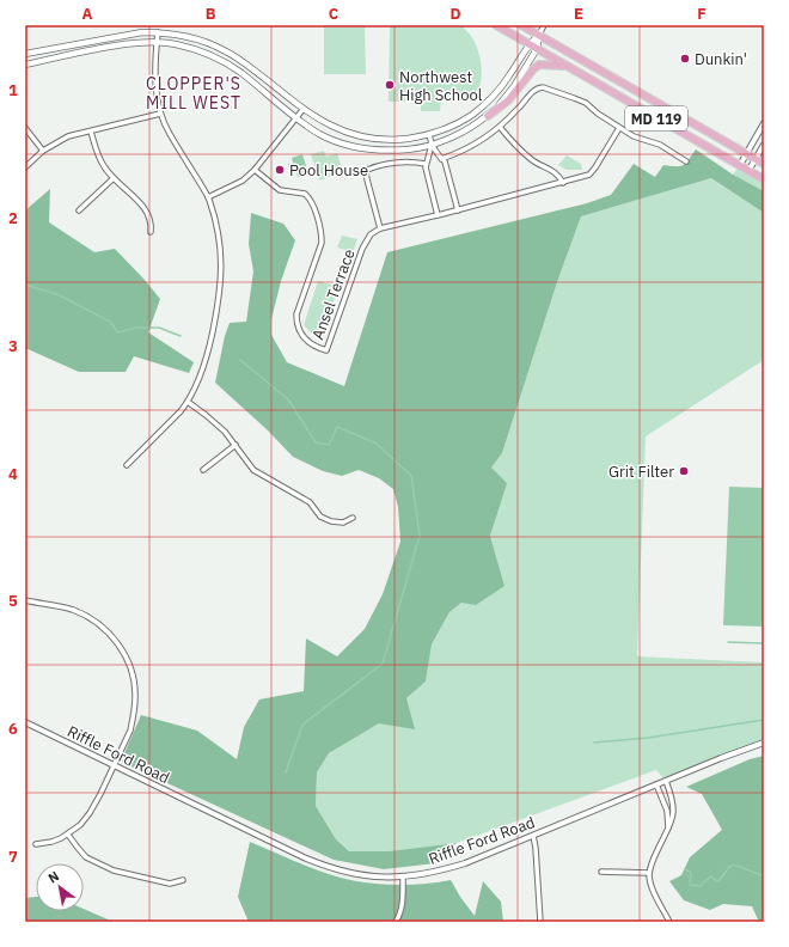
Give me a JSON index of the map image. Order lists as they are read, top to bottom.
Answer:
{
  "streets": {
    "main road": ["MD 119"],
    "street": ["Ansel Terrace", "Riffle Ford Road"]
  },
  "districts": ["CLOPPER'S MILL WEST"],
  "places": [
    "Dunkin'",
    "Northwest High School",
    "Pool House",
    "Grit Filter"
  ],
  "north": "top left",
  "grid": {
    "columns": [
      "A",
      "B",
      "C",
      "D",
      "E",
      "F"
    ],
    "rows": [
      "1",
      "2",
      "3",
      "4",
      "5",
      "6",
      "7"
    ]
  }
}
